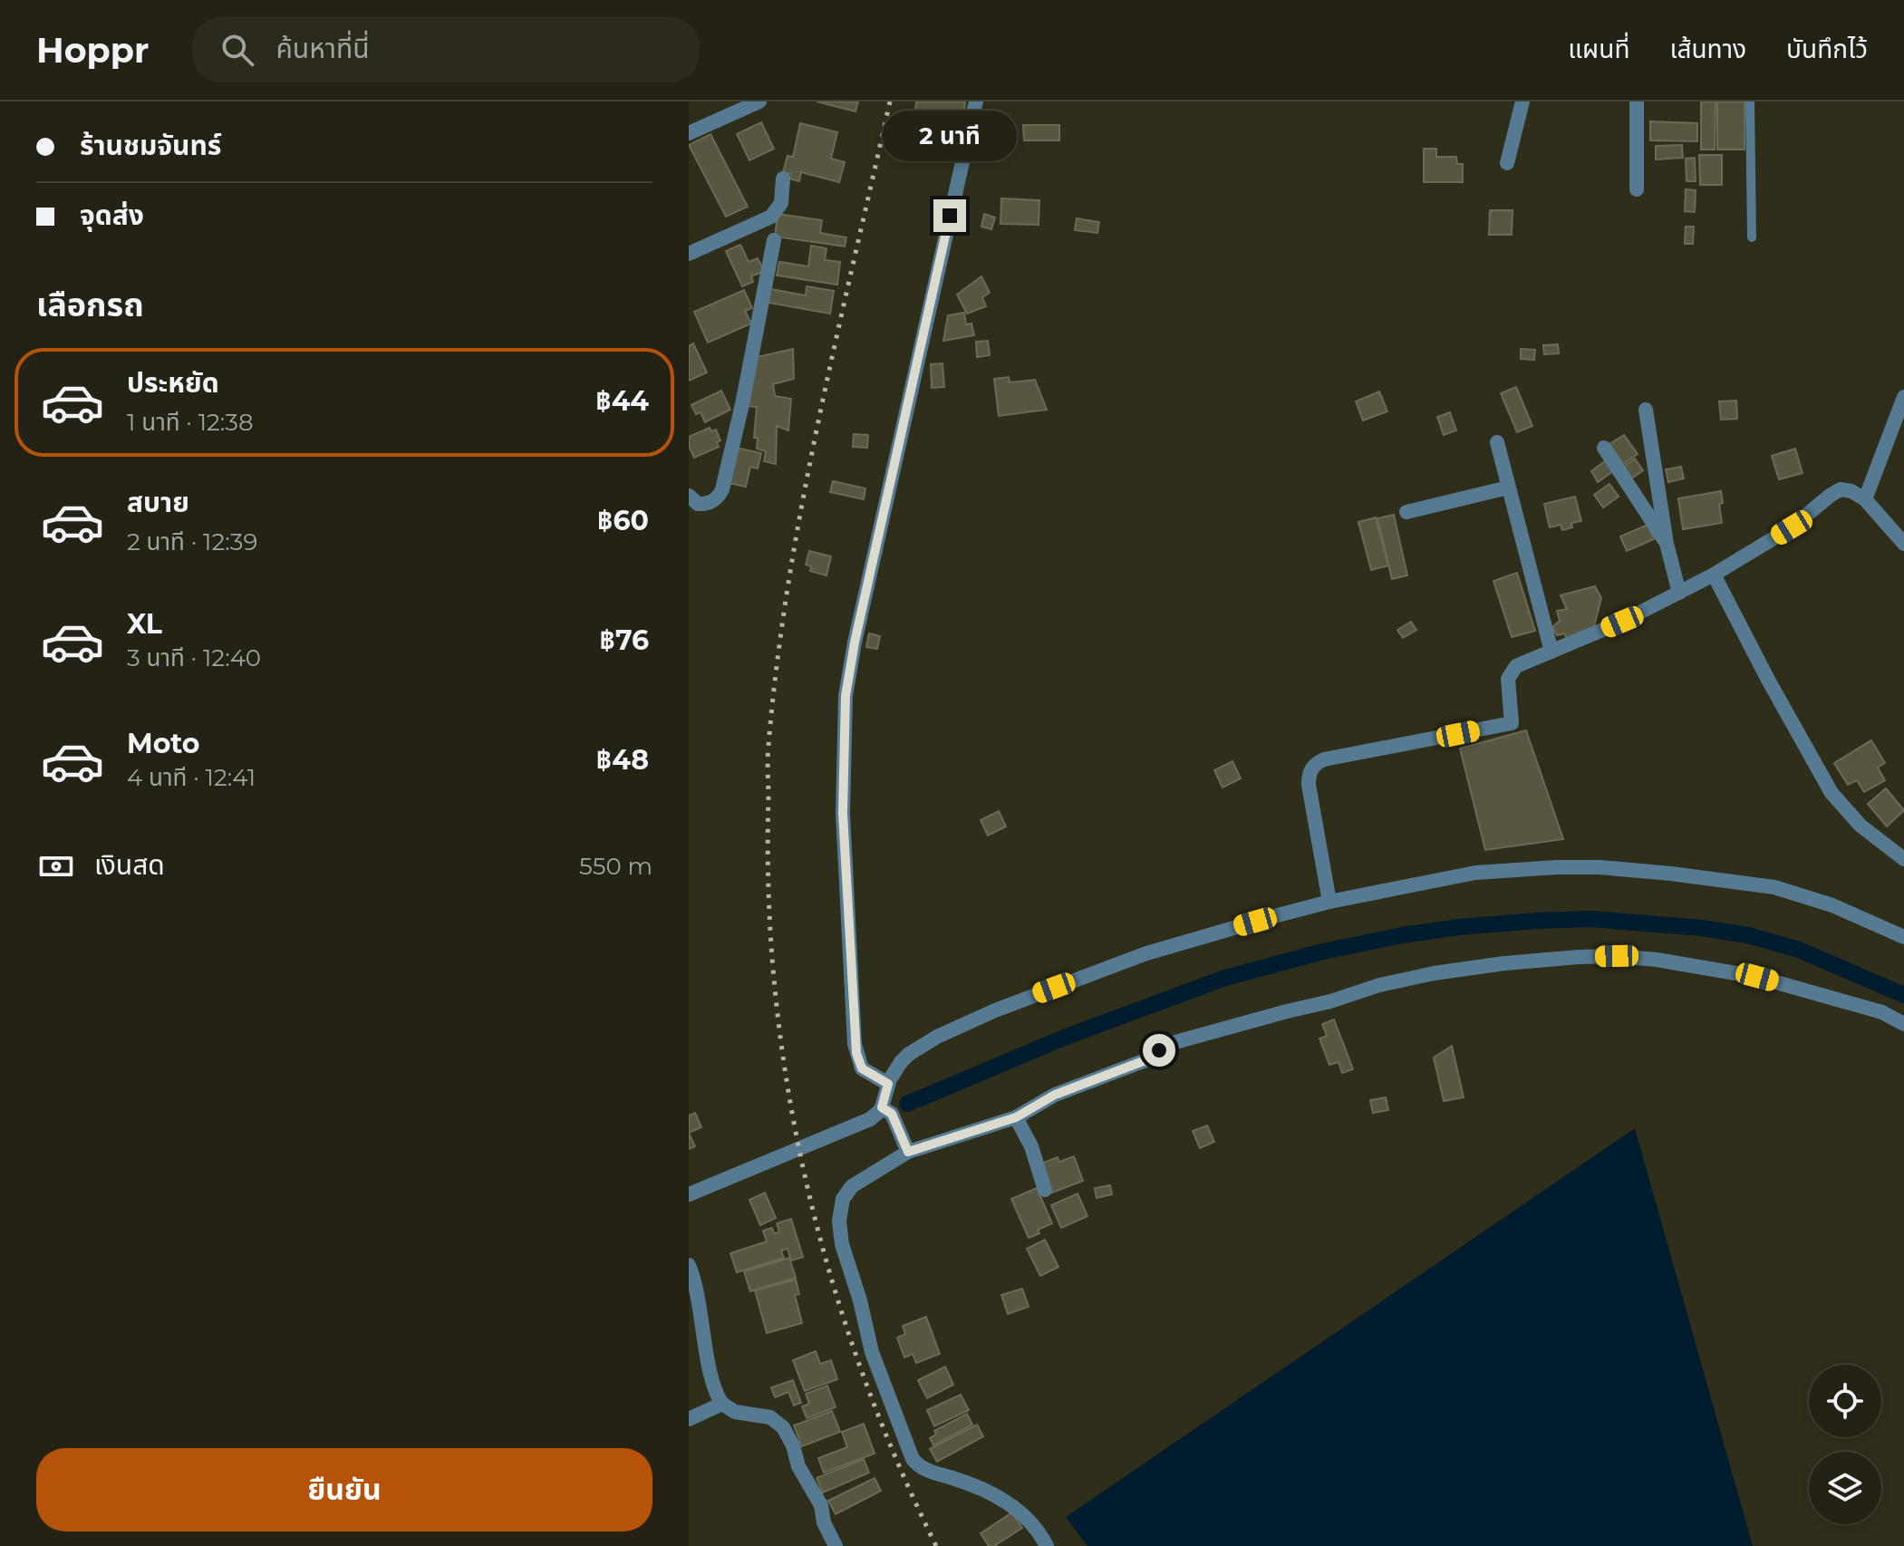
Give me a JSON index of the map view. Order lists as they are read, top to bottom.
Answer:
{
  "page": {
    "header": "Hoppr",
    "search": "ค้นหาที่นี่",
    "nav": ["แผนที่", "เส้นทาง", "บันทึกไว้"],
    "banner": ["ร้านชมจันทร์", "จุดส่ง"],
    "bubble": "2 นาที",
    "heading": "เลือกรถ",
    "list": [
      {
        "name": "ประหยัด",
        "note": "1 นาที · 12:38",
        "value": "฿44"
      },
      {
        "name": "สบาย",
        "note": "2 นาที · 12:39",
        "value": "฿60"
      },
      {
        "name": "XL",
        "note": "3 นาที · 12:40",
        "value": "฿76"
      },
      {
        "name": "Moto",
        "note": "4 นาที · 12:41",
        "value": "฿48"
      }
    ],
    "pay": ["เงินสด", "550 m"],
    "buttons": "ยืนยัน"
  }
}
